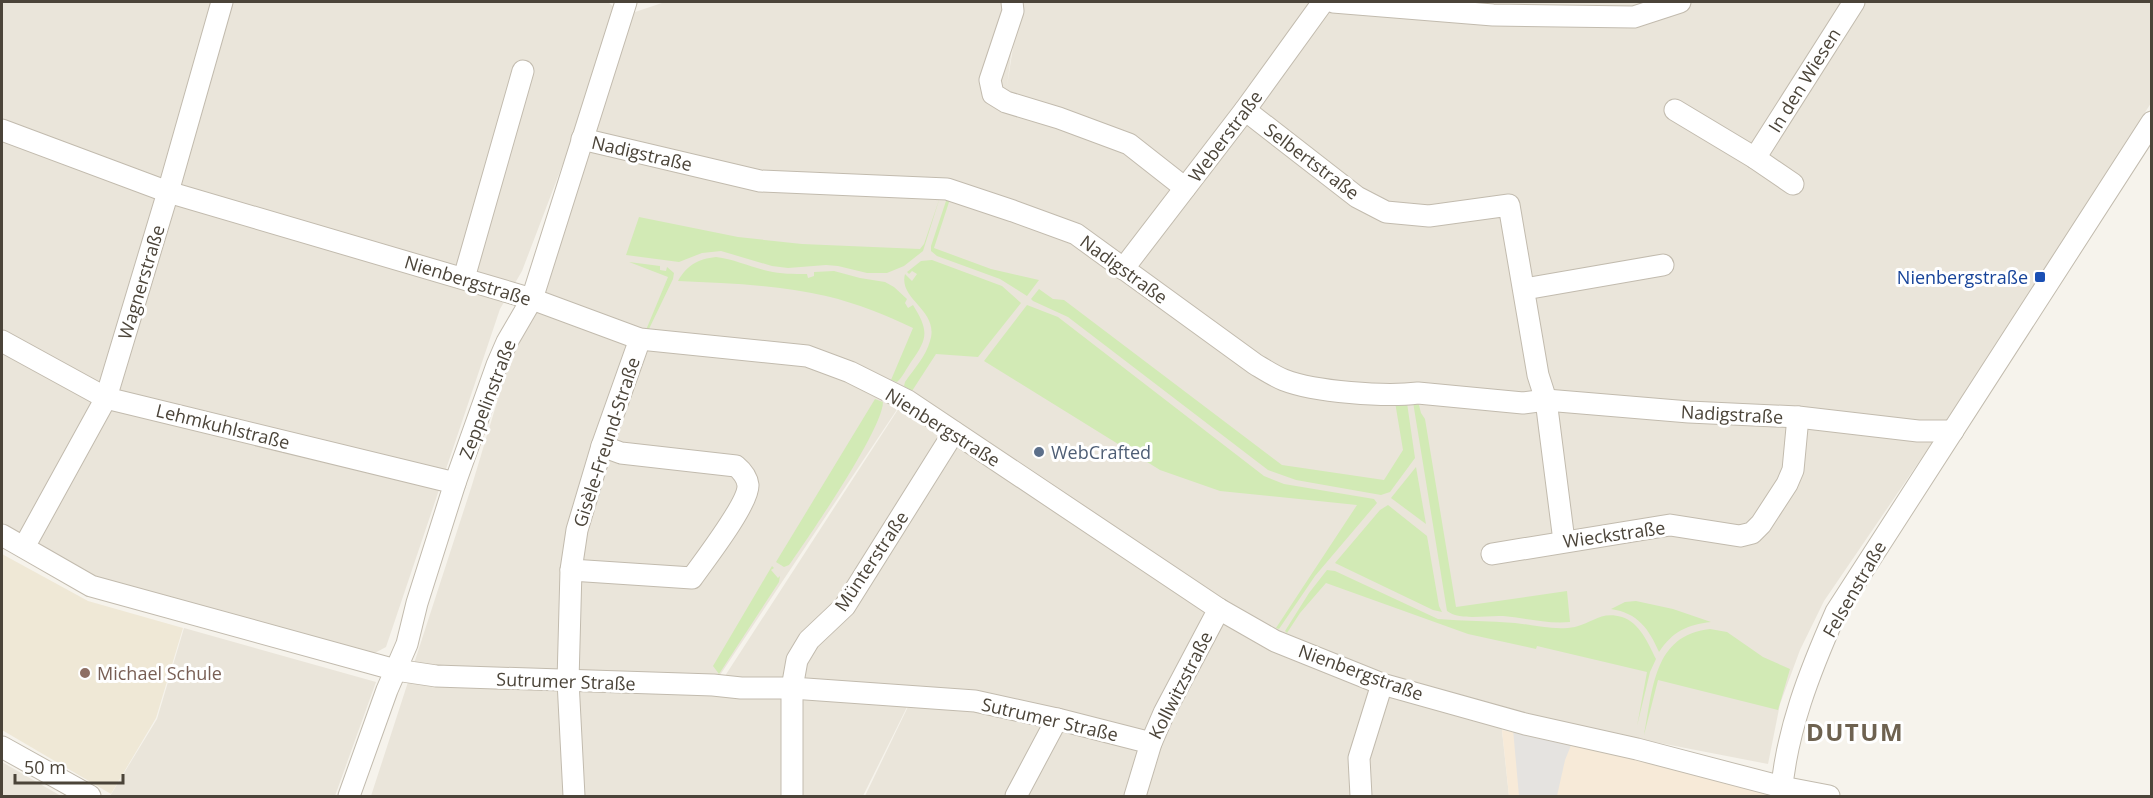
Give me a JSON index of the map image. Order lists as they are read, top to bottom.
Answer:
{
  "streets": {
    "street": [
      "In den Wiesen",
      "Weberstraße",
      "Nadigstraße",
      "Selbertstraße",
      "Nienbergstraße",
      "Wagnerstraße",
      "Zeppelinstraße",
      "Lehmkuhlstraße",
      "Gisèle-Freund-Straße",
      "Wieckstraße",
      "Münterstraße",
      "Felsenstraße",
      "Sutrumer Straße",
      "Kollwitzstraße"
    ]
  },
  "crossings": [
    ["Weberstraße", "Nadigstraße"],
    ["Weberstraße", "Selbertstraße"],
    ["Nadigstraße", "Selbertstraße"],
    ["Nadigstraße", "Zeppelinstraße"],
    ["Nadigstraße", "Wieckstraße"],
    ["Nadigstraße", "Felsenstraße"],
    ["Nienbergstraße", "Wagnerstraße"],
    ["Nienbergstraße", "Zeppelinstraße"],
    ["Nienbergstraße", "Gisèle-Freund-Straße"],
    ["Nienbergstraße", "Münterstraße"],
    ["Nienbergstraße", "Felsenstraße"],
    ["Nienbergstraße", "Kollwitzstraße"],
    ["Wagnerstraße", "Lehmkuhlstraße"],
    ["Wagnerstraße", "Sutrumer Straße"],
    ["Zeppelinstraße", "Lehmkuhlstraße"],
    ["Zeppelinstraße", "Sutrumer Straße"],
    ["Gisèle-Freund-Straße", "Sutrumer Straße"],
    ["Münterstraße", "Sutrumer Straße"],
    ["Sutrumer Straße", "Kollwitzstraße"]
  ],
  "districts": ["DUTUM"],
  "places": {
    "transit": ["Nienbergstraße"],
    "other": ["WebCrafted", "Michael Schule"]
  },
  "scale_bar": "50 m"
}
